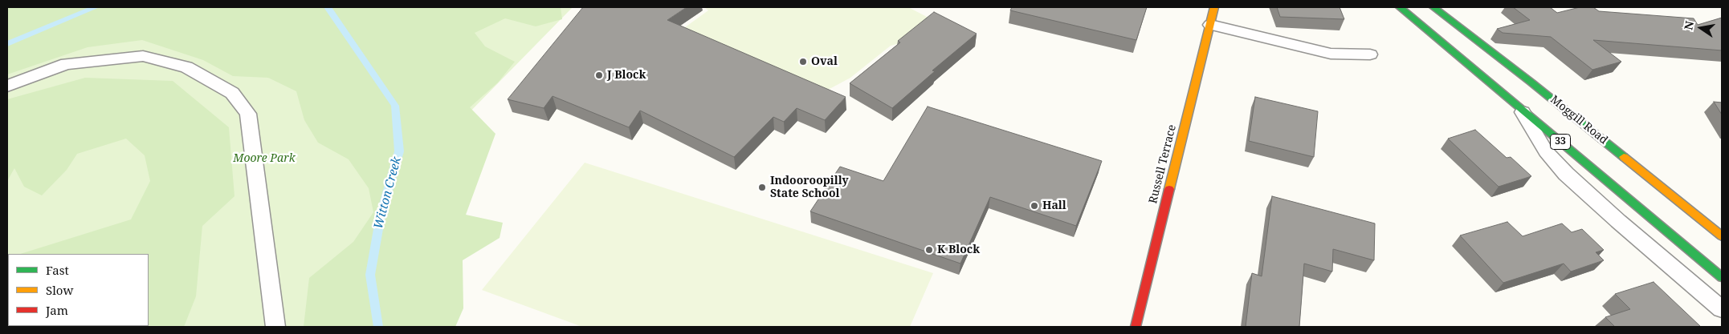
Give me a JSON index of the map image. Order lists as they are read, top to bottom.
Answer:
{
  "streets": {
    "main road": ["Moggill Road", "33", "Russell Terrace"]
  },
  "water": ["Witton Creek"],
  "parks": ["Moore Park"],
  "places": [
    "Oval",
    "J Block",
    "Indooroopilly State School",
    "Hall",
    "K Block"
  ],
  "legend": ["Fast", "Slow", "Jam"],
  "north": "left"
}
